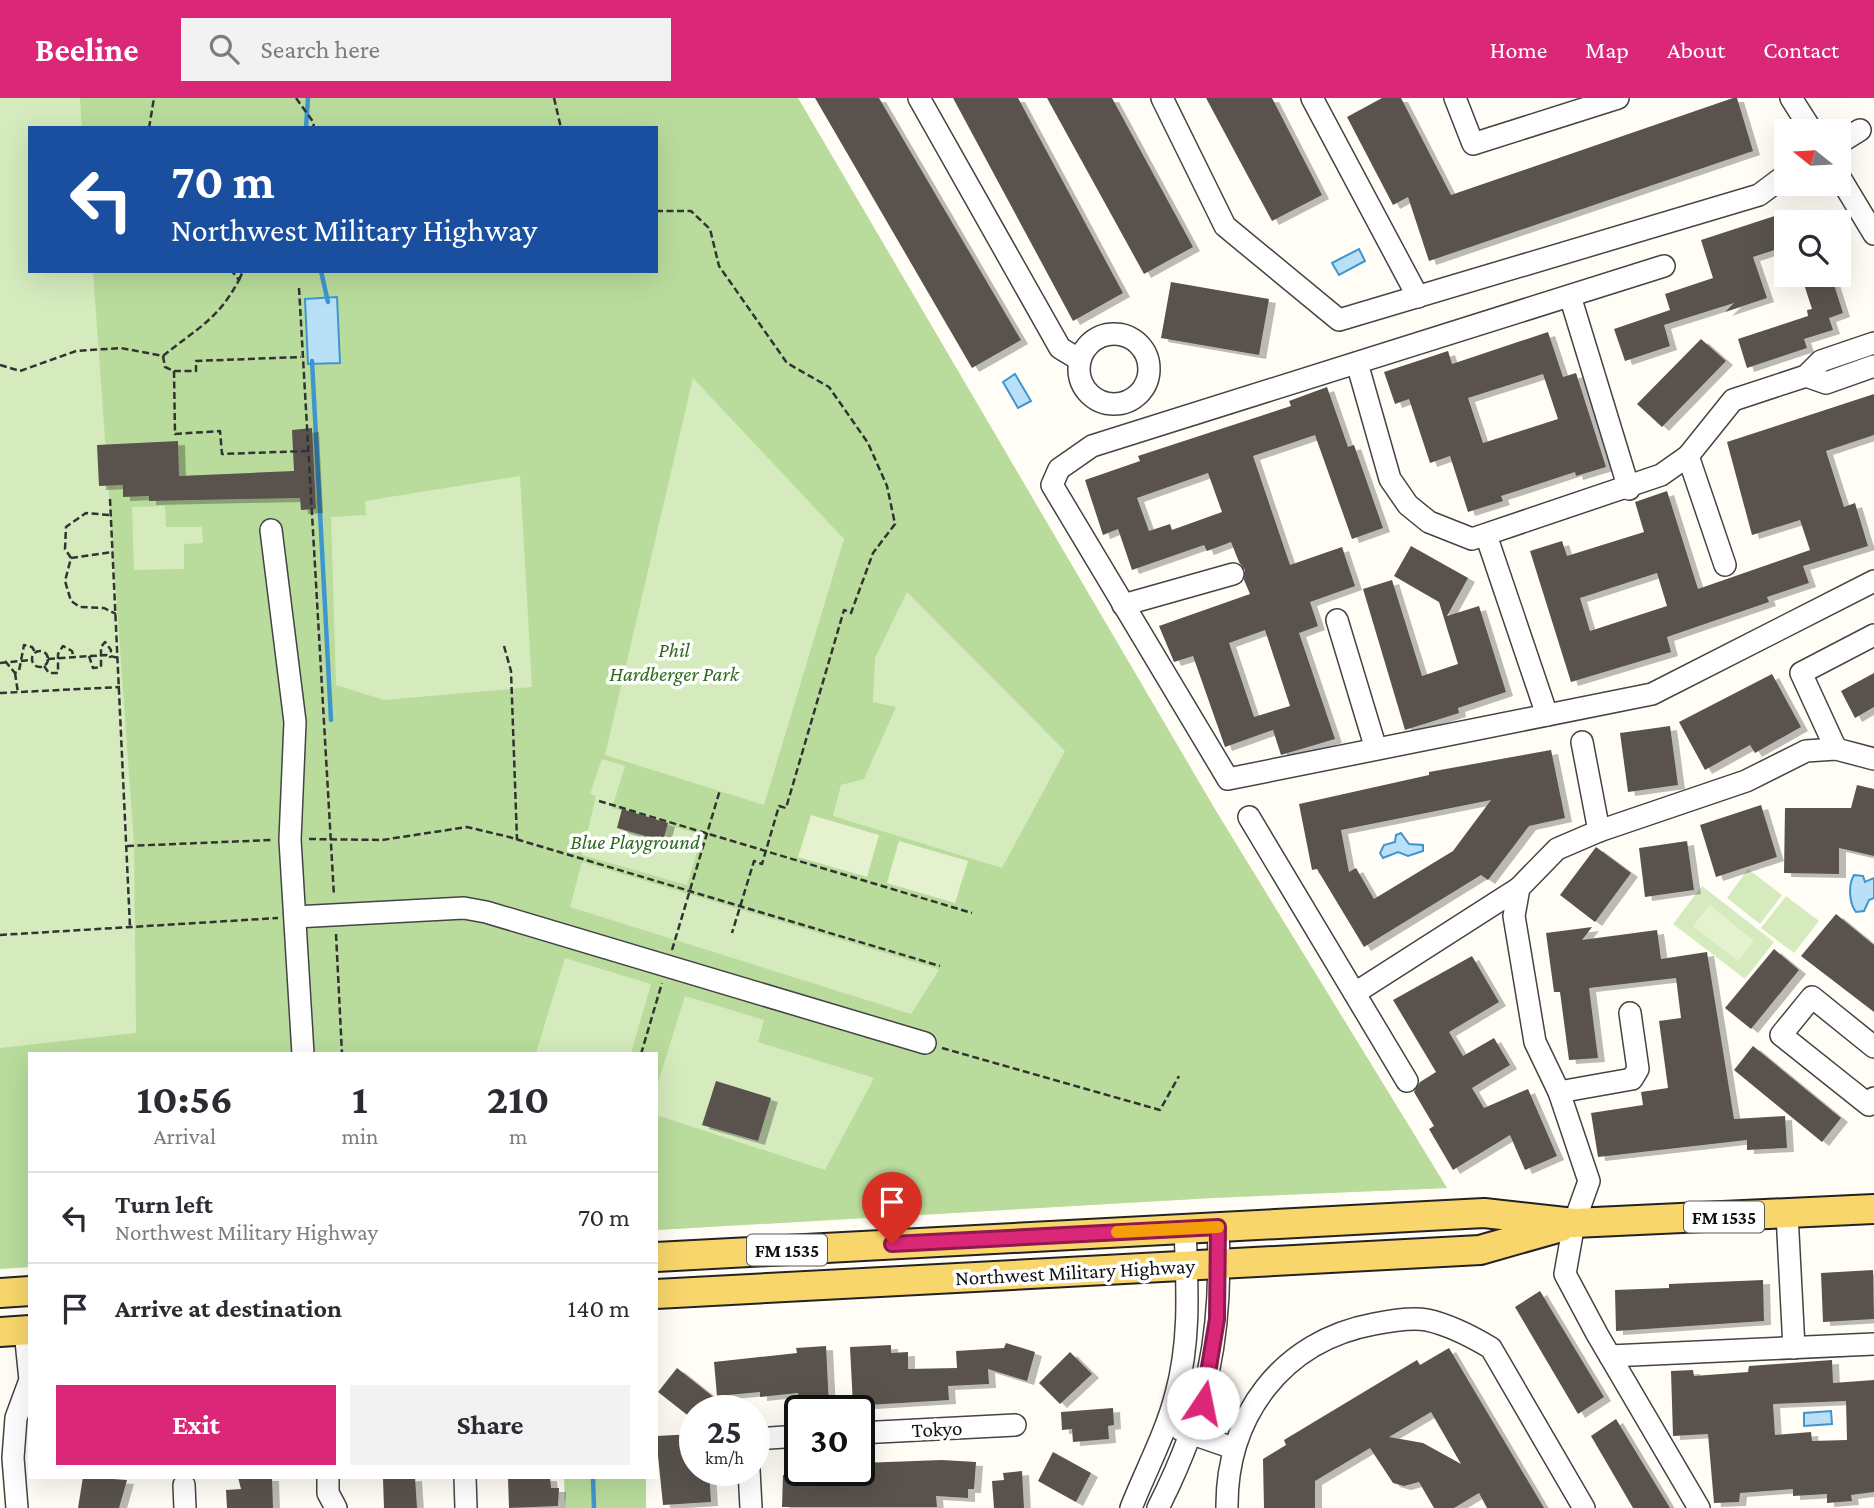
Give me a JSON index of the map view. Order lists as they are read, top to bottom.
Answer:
{
  "streets": {
    "main road": ["FM 1535", "Northwest Military Highway"],
    "street": ["Tokyo"]
  },
  "parks": ["Phil Hardberger Park", "Blue Playground"],
  "north": "left",
  "page": {
    "header": "Beeline",
    "search": "Search here",
    "nav": [
      "Home",
      "Map",
      "About",
      "Contact"
    ],
    "turn": ["70 m", "Northwest Military Highway"],
    "eta": [
      "10:56",
      "Arrival",
      "1",
      "min",
      "210",
      "m"
    ],
    "list": [
      {
        "name": "Turn left",
        "note": "Northwest Military Highway",
        "value": "70 m"
      },
      {
        "name": "Arrive at destination",
        "value": "140 m"
      }
    ],
    "buttons": ["Exit", "Share"],
    "speed": "25 km/h",
    "limit": "30"
  }
}
